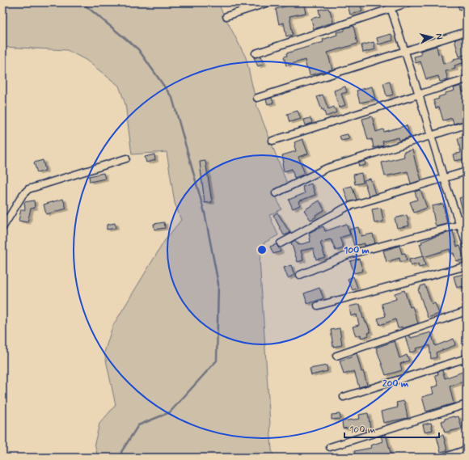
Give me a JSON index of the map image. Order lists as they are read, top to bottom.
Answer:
{
  "scale_bar": "100 m",
  "north": "right",
  "rings": ["100 m", "200 m"]
}
